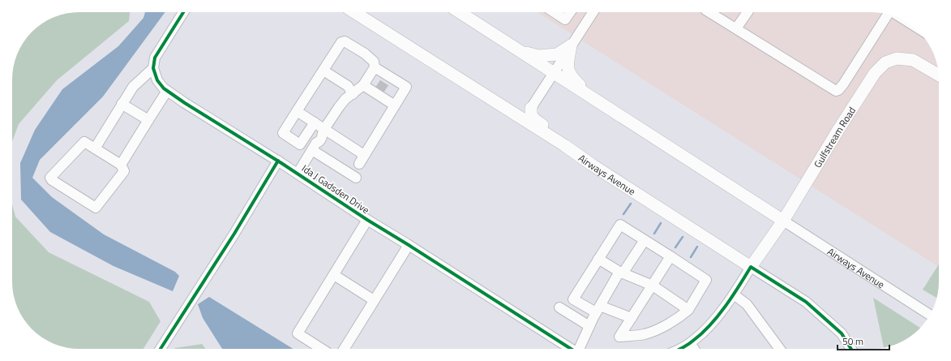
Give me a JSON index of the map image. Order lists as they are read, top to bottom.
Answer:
{
  "streets": {
    "main road": ["Gulfstream Road", "Airways Avenue"],
    "street": ["Ida J Gadsden Drive"]
  },
  "crossings": [
    ["Gulfstream Road", "Airways Avenue"]
  ],
  "scale_bar": "50 m"
}
